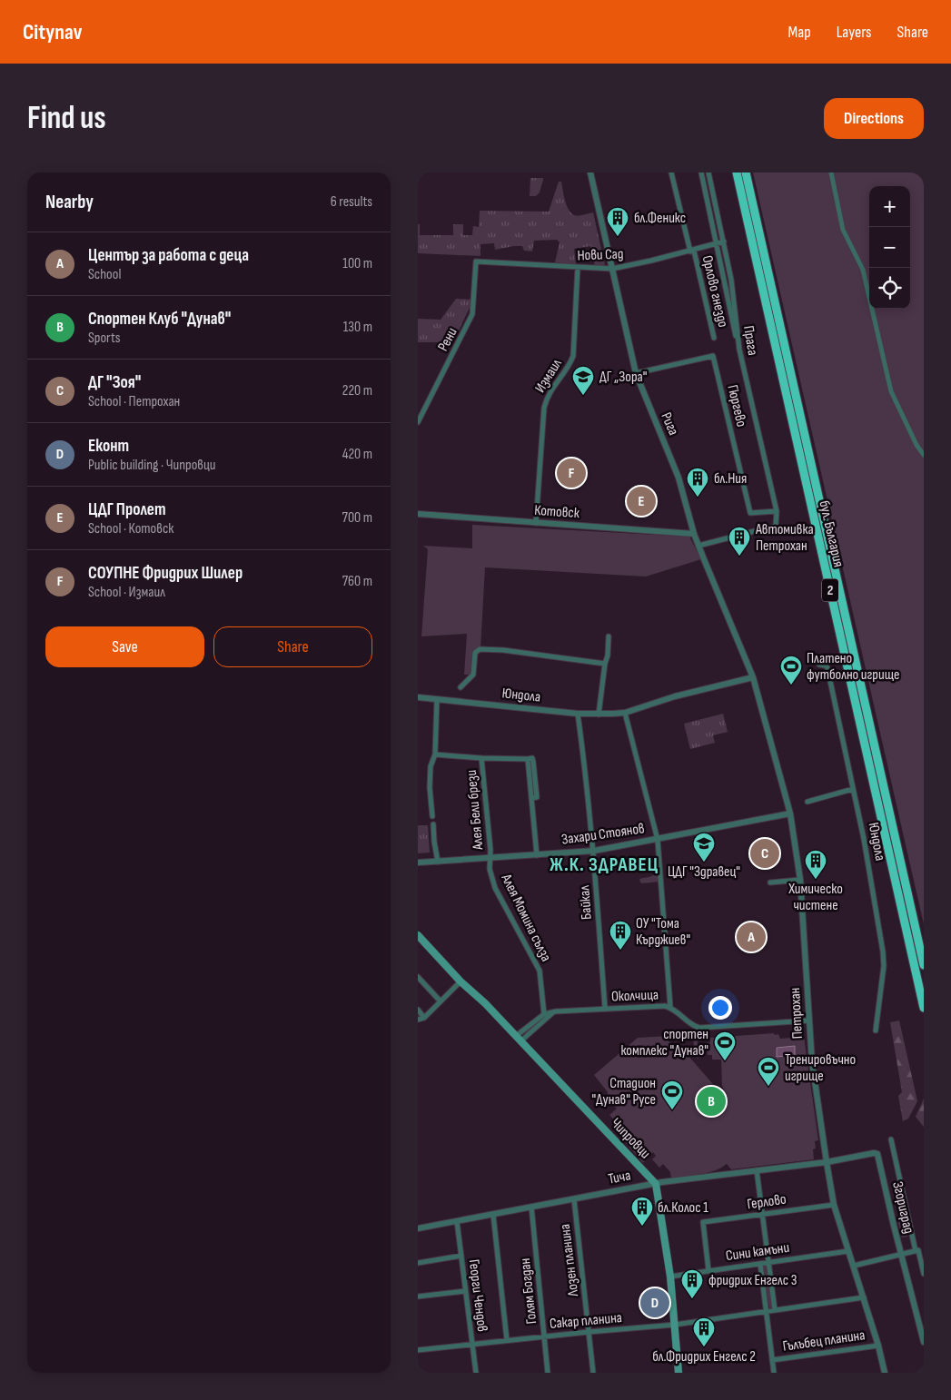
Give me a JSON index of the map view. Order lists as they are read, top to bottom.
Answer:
{
  "streets": {
    "highway": ["бул. България", "2"],
    "main road": ["Чипровци"],
    "street": [
      "Нови Сад",
      "Орлово гнездо",
      "Рени",
      "Прага",
      "Измаил",
      "Гюргево",
      "Рига",
      "Котовск",
      "Юндола",
      "Алея Бели брези",
      "Захари Стоянов",
      "Байкал",
      "Алея Момина сълза",
      "Околчица",
      "Петрохан",
      "Тича",
      "Герлово",
      "Згориград",
      "Сини камъни",
      "Лозен планина",
      "Голям Богдан",
      "Георги Чендов",
      "Сакар планина",
      "Гълъбец планина"
    ]
  },
  "crossings": [
    ["Нови Сад", "Орлово гнездо"],
    ["Нови Сад", "Рени"],
    ["Нови Сад", "Прага"],
    ["Нови Сад", "Измаил"],
    ["Нови Сад", "Рига"],
    ["Прага", "Гюргево"],
    ["Измаил", "Котовск"],
    ["Гюргево", "Рига"],
    ["Рига", "Котовск"],
    ["Рига", "Юндола"],
    ["Рига", "Петрохан"],
    ["Юндола", "Байкал"],
    ["Юндола", "Петрохан"],
    ["Алея Бели брези", "Захари Стоянов"],
    ["Алея Бели брези", "Алея Момина сълза"],
    ["Захари Стоянов", "Байкал"],
    ["Захари Стоянов", "Алея Момина сълза"],
    ["Захари Стоянов", "Петрохан"],
    ["Байкал", "Околчица"],
    ["Алея Момина сълза", "Околчица"],
    ["Околчица", "Петрохан"],
    ["Петрохан", "Тича"],
    ["Петрохан", "Герлово"],
    ["Петрохан", "Згориград"],
    ["Петрохан", "Сини камъни"],
    ["Петрохан", "Сакар планина"],
    ["Петрохан", "Гълъбец планина"],
    ["Чипровци", "Тича"],
    ["Тича", "Згориград"],
    ["Тича", "Лозен планина"],
    ["Тича", "Голям Богдан"],
    ["Тича", "Георги Чендов"],
    ["Герлово", "Сини камъни"],
    ["Лозен планина", "Сакар планина"],
    ["Голям Богдан", "Сакар планина"],
    ["Георги Чендов", "Сакар планина"]
  ],
  "districts": ["Ж.К. ЗДРАВЕЦ"],
  "places": {
    "building": [
      "бл.Феникс",
      "бл.Ния",
      "Автомивка Петрохан",
      "Химическо чистене",
      "ОУ \"Тома Кърджиев\"",
      "бл.Колос 1",
      "фридрих Енгелс 3",
      "бл.Фридрих Енгелс 2"
    ],
    "school or university": ["ДГ „Зора\"", "ЦДГ \"Здравец\""],
    "sports": [
      "Платено футболно игрище",
      "спортен комплекс \"Дунав\"",
      "Тренировъчно игрище",
      "Стадион \"Дунав\" Русе"
    ]
  },
  "page": {
    "header": "Citynav",
    "nav": ["Map", "Layers", "Share"],
    "buttons": [
      "Directions",
      ["Save", "Share"]
    ],
    "title": "Find us",
    "heading": ["Nearby", "6 results"],
    "map_buttons": ["+", "−"],
    "list": [
      {
        "mark": "A",
        "name": "Център за работа с деца",
        "note": "School",
        "value": "100 m"
      },
      {
        "mark": "B",
        "name": "Спортен Клуб \"Дунав\"",
        "note": "Sports",
        "value": "130 m"
      },
      {
        "mark": "C",
        "name": "ДГ \"Зоя\"",
        "note": "School · Петрохан",
        "value": "220 m"
      },
      {
        "mark": "D",
        "name": "Еконт",
        "note": "Public building · Чипровци",
        "value": "420 m"
      },
      {
        "mark": "E",
        "name": "ЦДГ Пролет",
        "note": "School · Котовск",
        "value": "700 m"
      },
      {
        "mark": "F",
        "name": "СОУПНЕ Фридрих Шилер",
        "note": "School · Измаил",
        "value": "760 m"
      }
    ],
    "pins": [
      "F",
      "E",
      "C",
      "A",
      "B",
      "D"
    ]
  }
}
